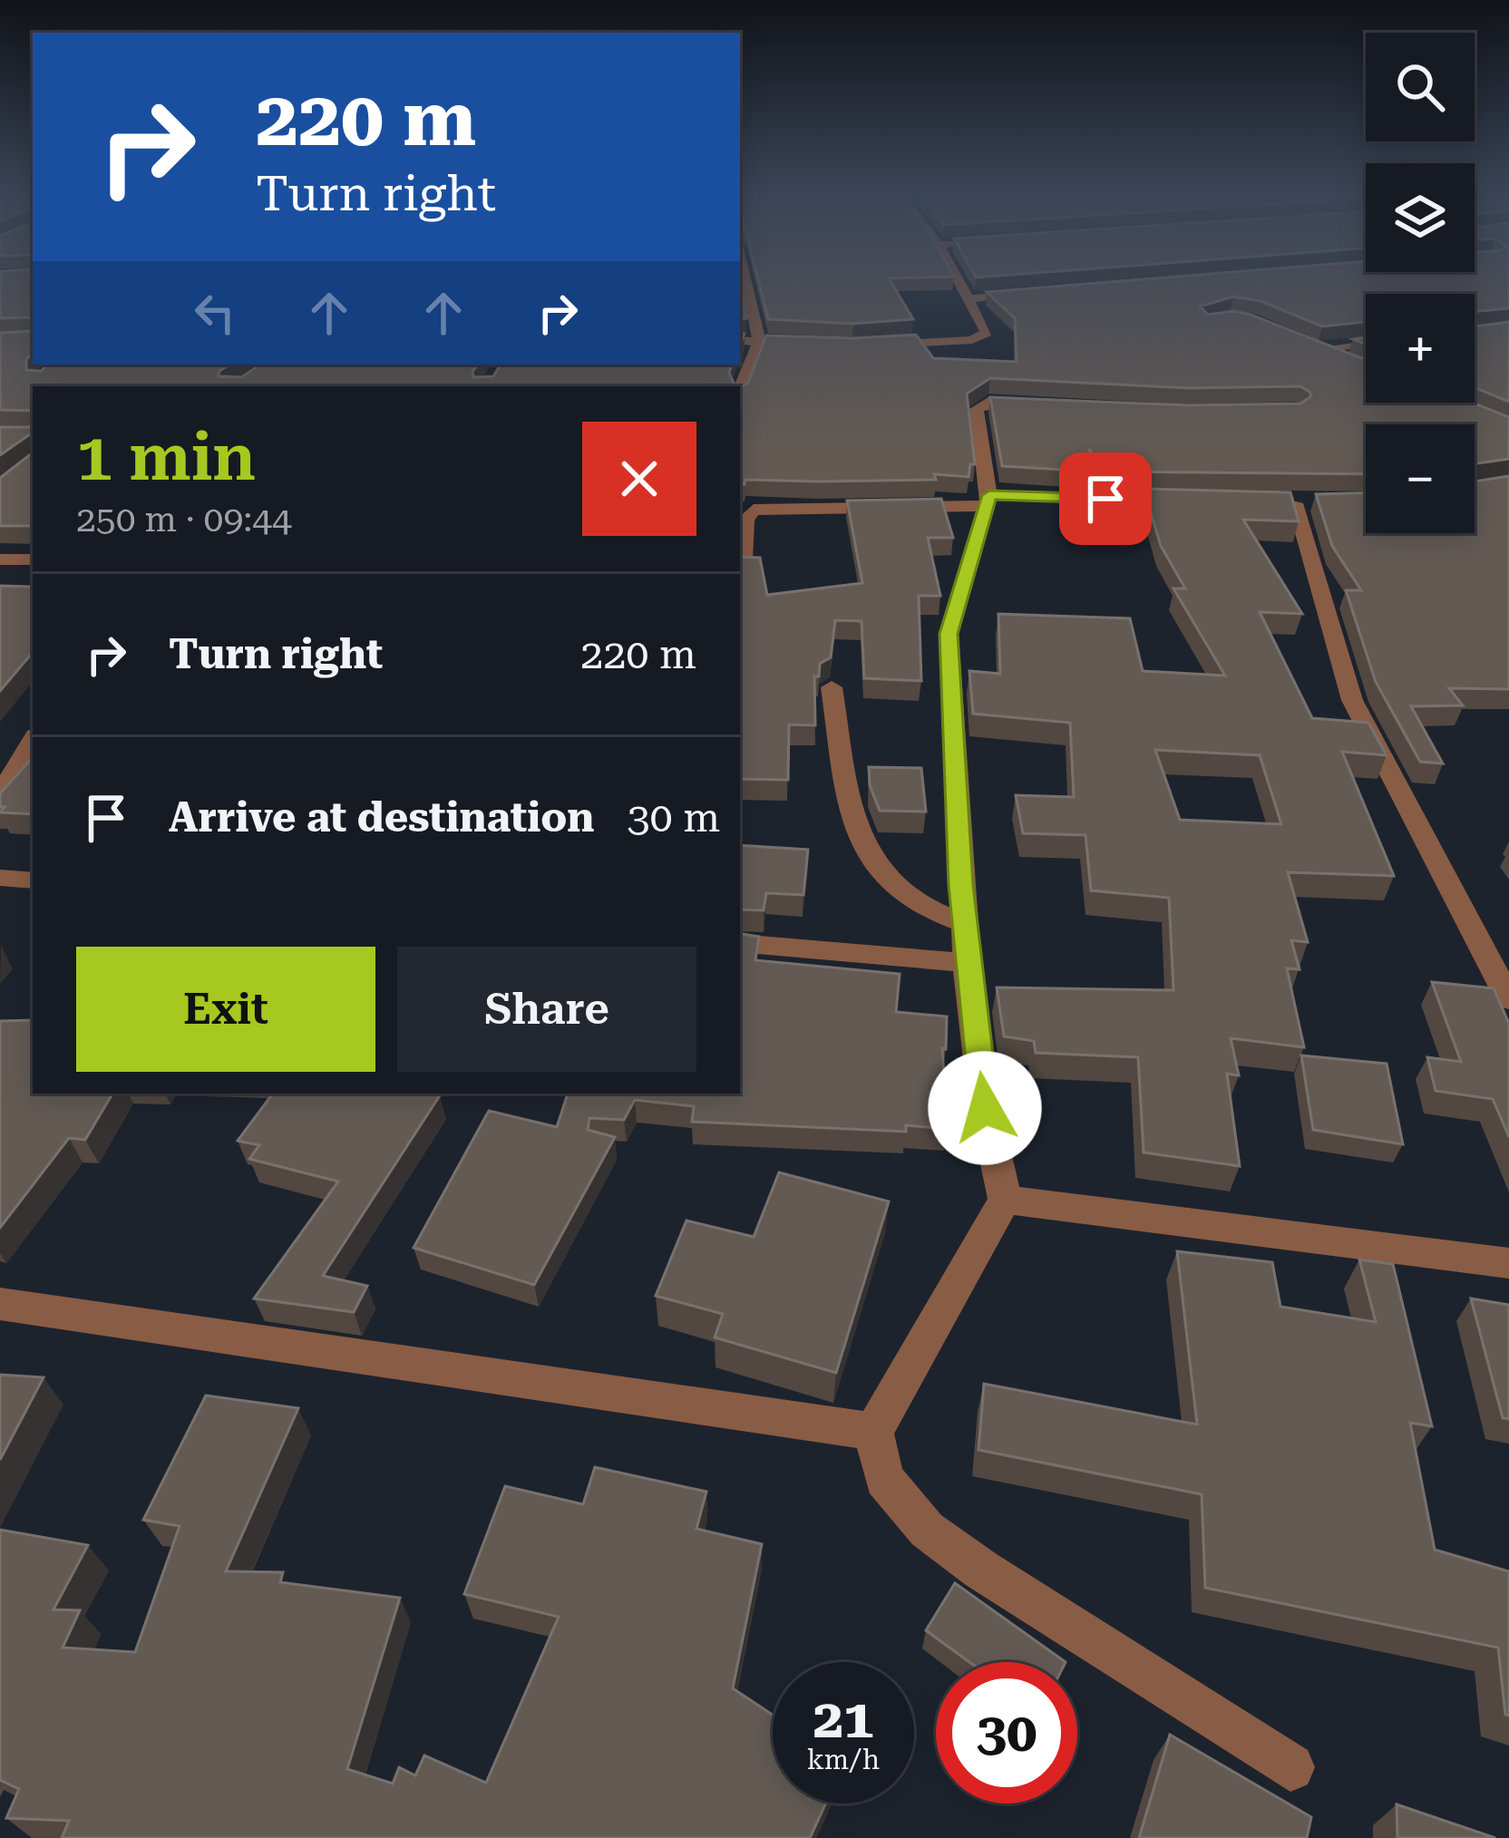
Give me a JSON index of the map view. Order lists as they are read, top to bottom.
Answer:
{
  "page": {
    "map_buttons": ["+", "−"],
    "turn": ["220 m", "Turn right"],
    "heading": ["1 min", "250 m · 09:44"],
    "list": [
      {
        "name": "Turn right",
        "value": "220 m"
      },
      {
        "name": "Arrive at destination",
        "value": "30 m"
      }
    ],
    "buttons": ["Exit", "Share"],
    "speed": "21 km/h",
    "limit": "30"
  }
}
